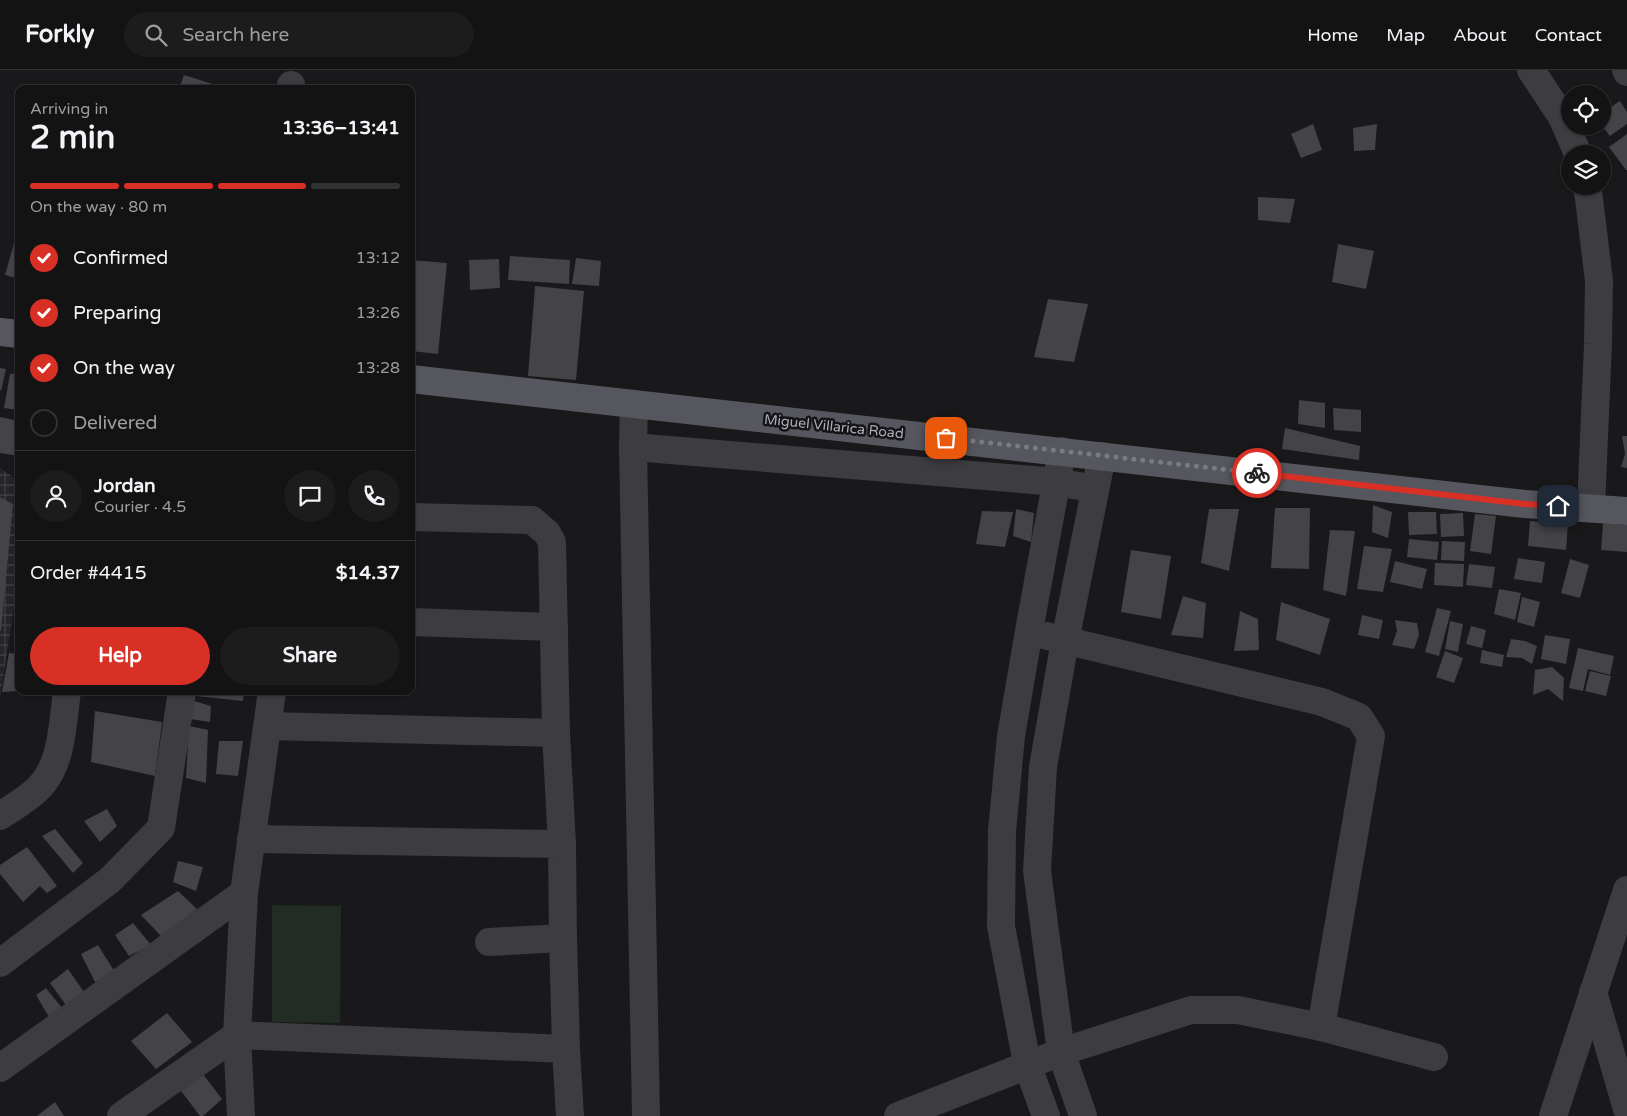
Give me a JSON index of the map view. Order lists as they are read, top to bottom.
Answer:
{
  "streets": {
    "main road": ["Miguel Villarica Road"]
  },
  "page": {
    "header": "Forkly",
    "search": "Search here",
    "nav": [
      "Home",
      "Map",
      "About",
      "Contact"
    ],
    "heading": ["2 min", "Arriving in", "13:36–13:41"],
    "panel": [
      "Jordan",
      "Courier · 4.5",
      "Order #4415",
      "$14.37"
    ],
    "bar": "On the way · 80 m",
    "list": [
      ["Confirmed", "13:12"],
      ["Preparing", "13:26"],
      ["On the way", "13:28"],
      "Delivered"
    ],
    "buttons": ["Help", "Share"]
  }
}
